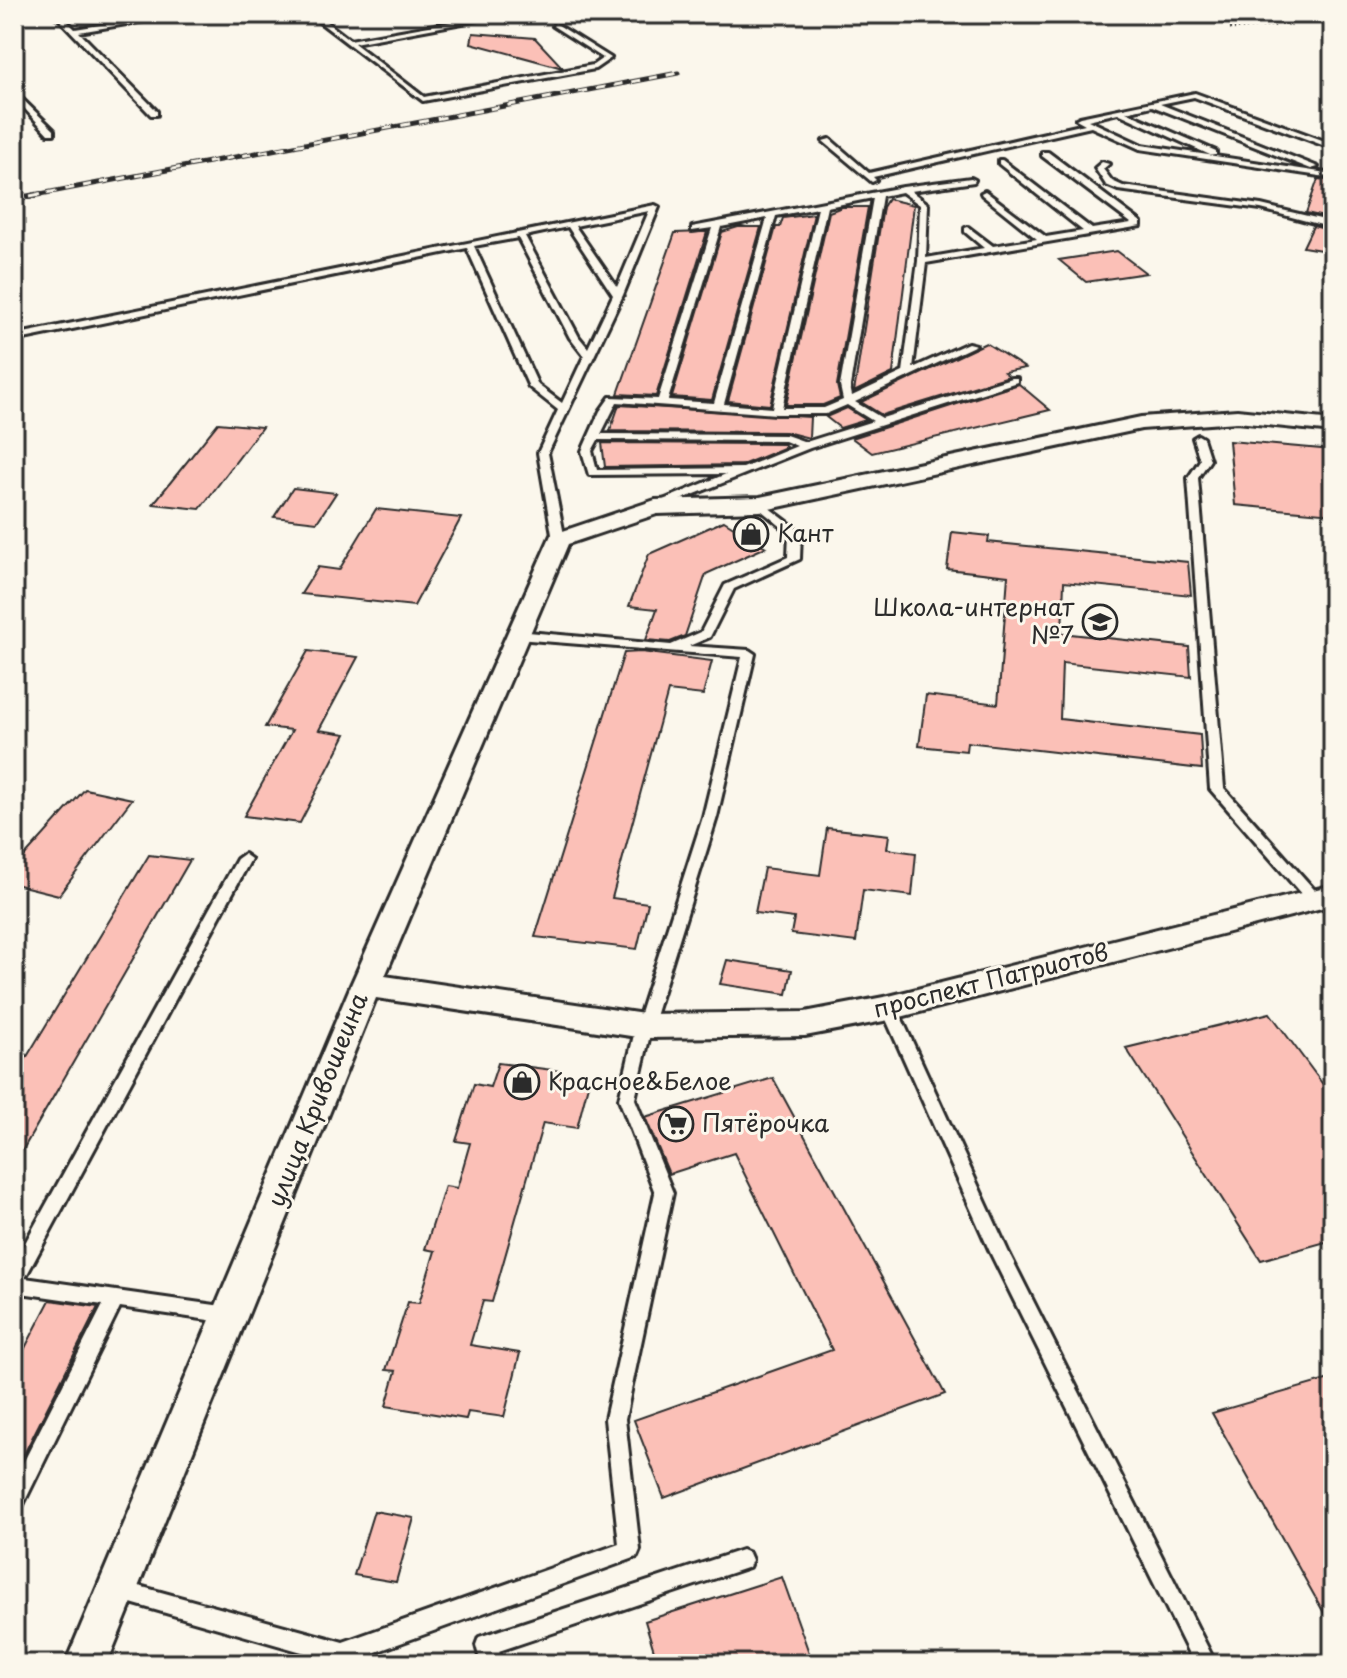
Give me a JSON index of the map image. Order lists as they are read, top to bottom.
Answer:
{
  "streets": {
    "street": ["проспект Патриотов", "улица Кривошеина"]
  },
  "crossings": [
    ["проспект Патриотов", "улица Кривошеина"]
  ],
  "places": {
    "shop": ["Кант", "Красное&Белое"],
    "school or university": ["Школа-интернат №7"],
    "supermarket": ["Пятёрочка"]
  }
}
